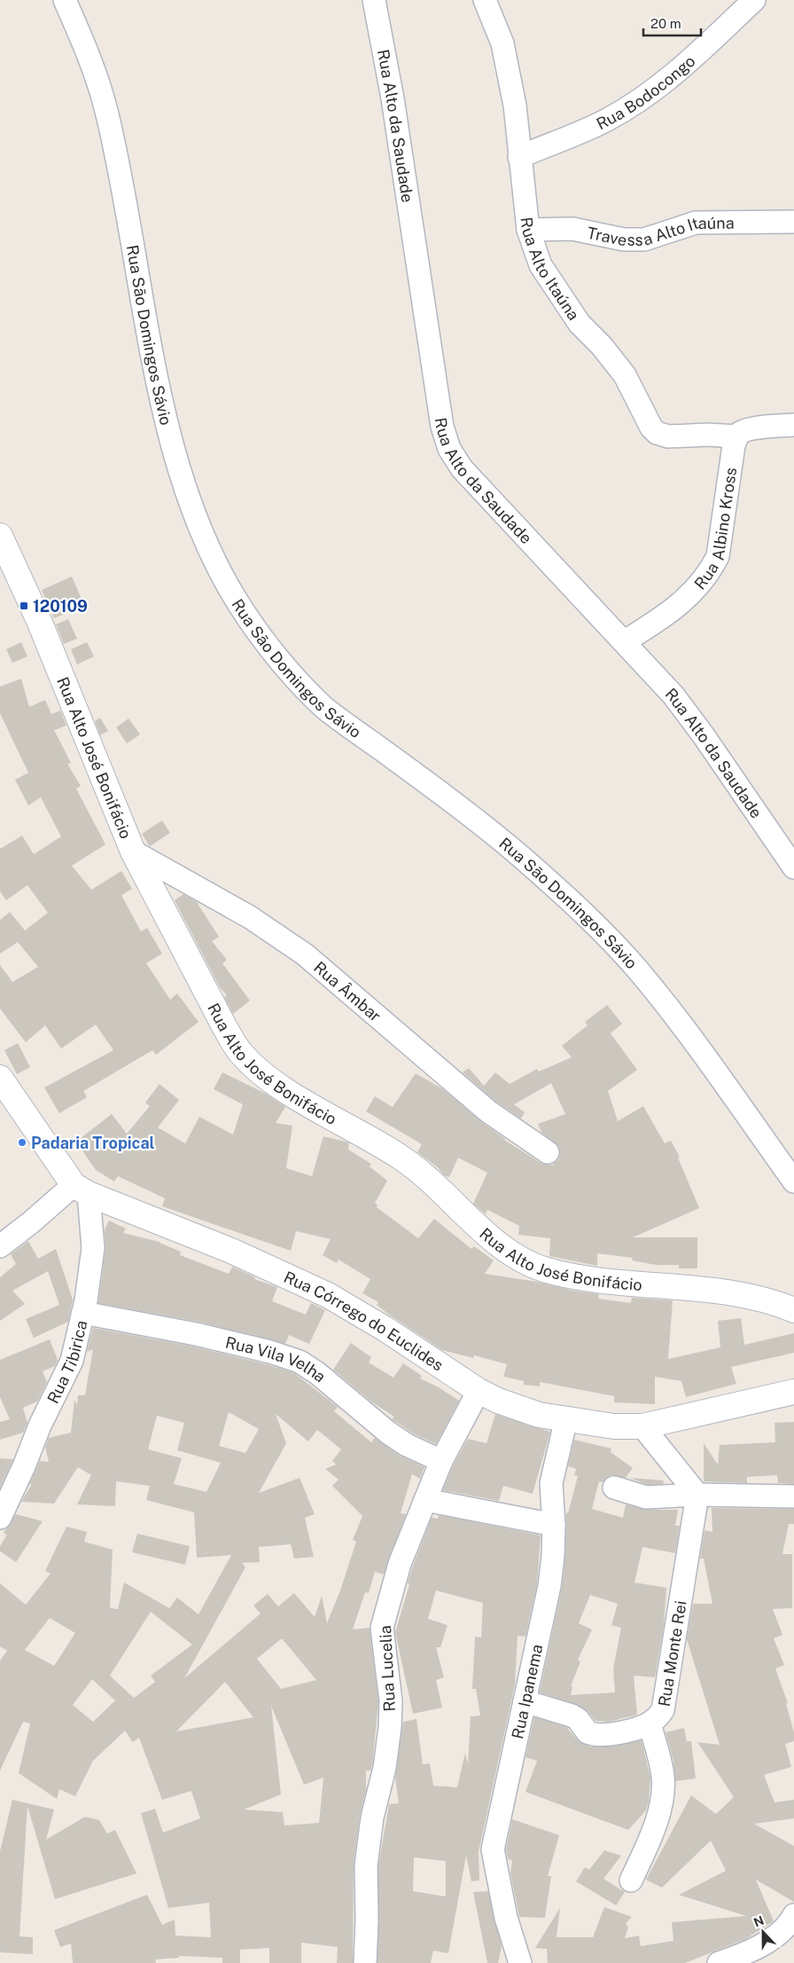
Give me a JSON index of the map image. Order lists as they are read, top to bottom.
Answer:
{
  "streets": {
    "street": [
      "Rua Bodocongo",
      "Rua Alto da Saudade",
      "Travessa Alto Itaúna",
      "Rua Alto Itaúna",
      "Rua São Domingos Sávio",
      "Rua Albino Kross",
      "Rua Alto José Bonifácio",
      "Rua Âmbar",
      "Rua Córrego do Euclides",
      "Rua Tibirica",
      "Rua Vila Velha",
      "Rua Monte Rei",
      "Rua Lucelia",
      "Rua Ipanema"
    ]
  },
  "crossings": [
    ["Rua Bodocongo", "Rua Alto Itaúna"],
    ["Rua Alto da Saudade", "Rua Albino Kross"],
    ["Travessa Alto Itaúna", "Rua Alto Itaúna"],
    ["Rua Alto Itaúna", "Rua Albino Kross"],
    ["Rua Alto José Bonifácio", "Rua Âmbar"],
    ["Rua Córrego do Euclides", "Rua Tibirica"],
    ["Rua Córrego do Euclides", "Rua Lucelia"],
    ["Rua Córrego do Euclides", "Rua Ipanema"],
    ["Rua Tibirica", "Rua Vila Velha"],
    ["Rua Vila Velha", "Rua Lucelia"],
    ["Rua Monte Rei", "Rua Ipanema"]
  ],
  "places": {
    "transit": ["120109"],
    "other": ["Padaria Tropical"]
  },
  "scale_bar": "20 m",
  "north": "top"
}
